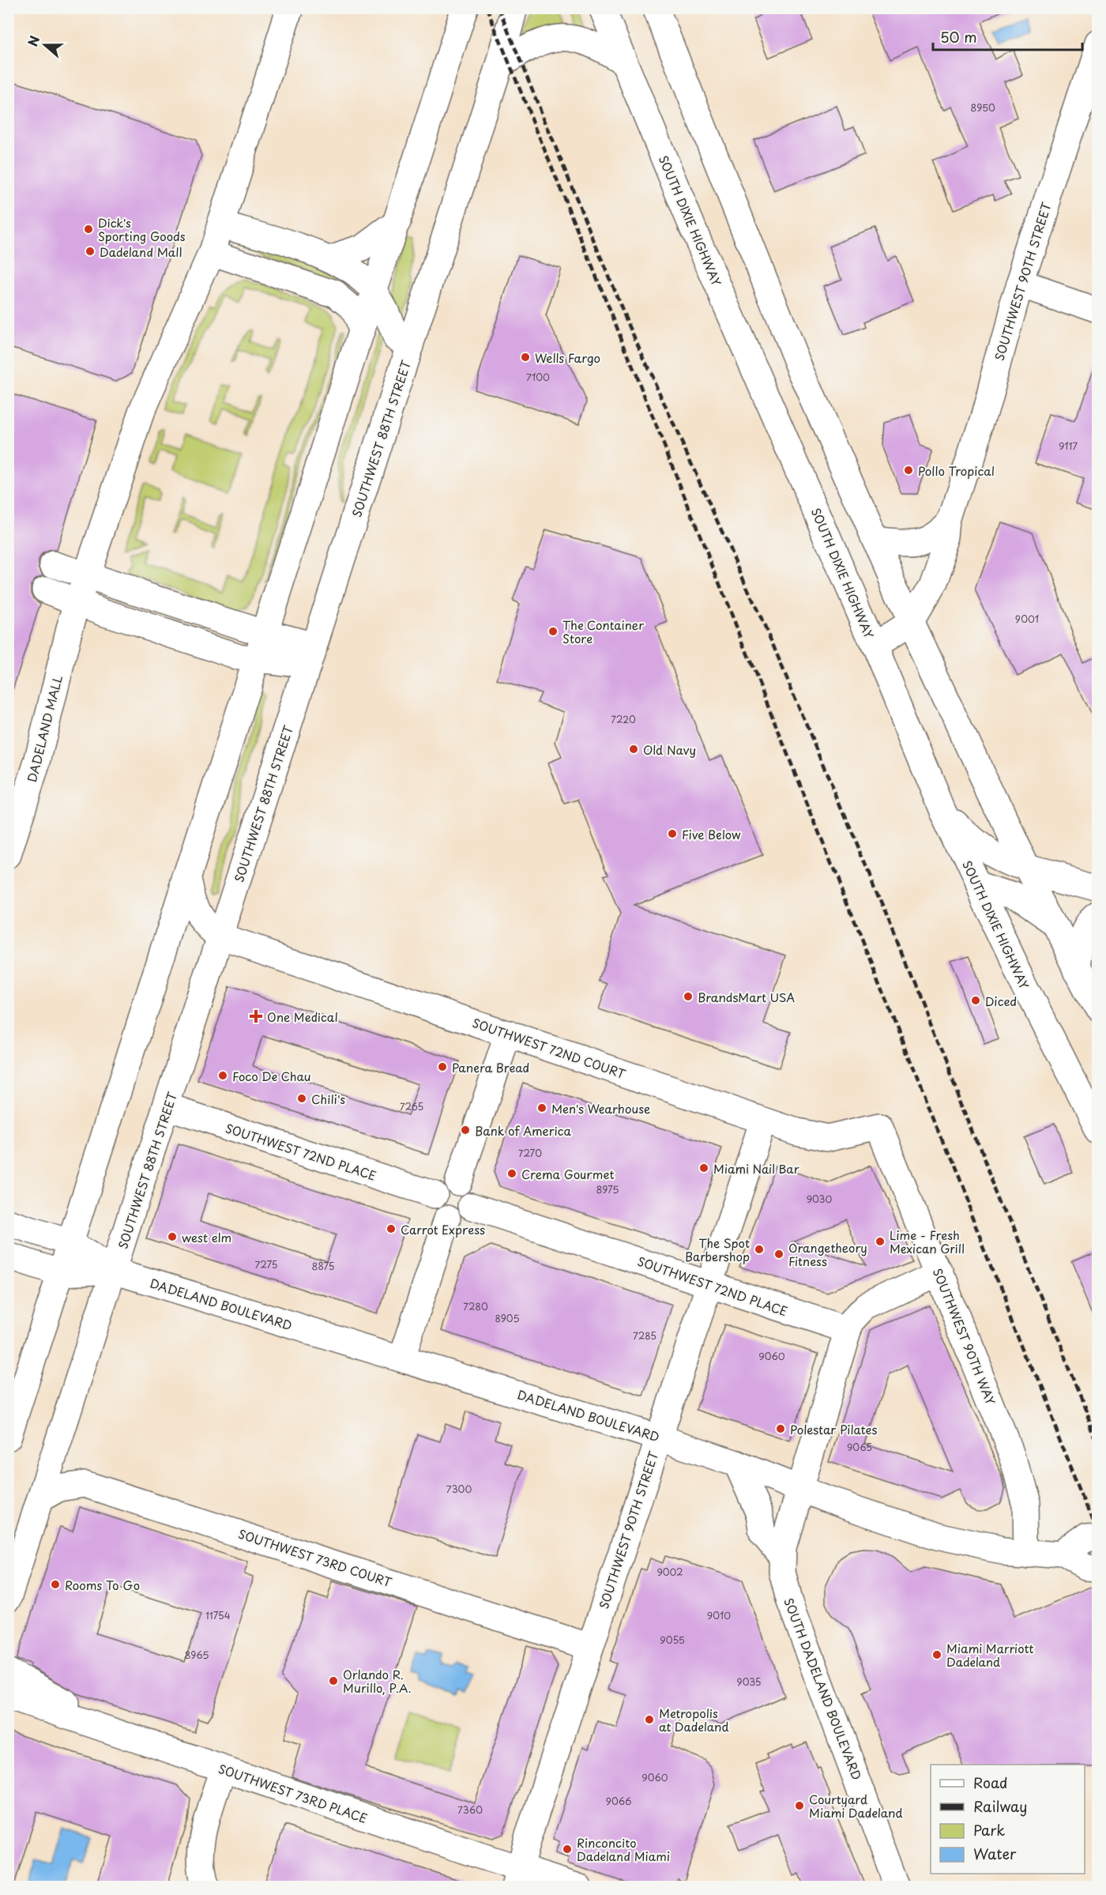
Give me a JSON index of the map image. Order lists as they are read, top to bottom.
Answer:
{
  "streets": {
    "main road": [
      "SOUTH DIXIE HIGHWAY",
      "SOUTHWEST 90TH STREET",
      "SOUTHWEST 88TH STREET",
      "DADELAND MALL",
      "SOUTHWEST 72ND COURT",
      "SOUTHWEST 72ND PLACE",
      "DADELAND BOULEVARD",
      "SOUTHWEST 90TH WAY",
      "SOUTHWEST 73RD COURT",
      "SOUTH DADELAND BOULEVARD",
      "SOUTHWEST 73RD PLACE"
    ]
  },
  "crossings": [
    ["SOUTH DIXIE HIGHWAY", "SOUTHWEST 90TH STREET"],
    ["SOUTHWEST 90TH STREET", "SOUTHWEST 72ND COURT"],
    ["SOUTHWEST 90TH STREET", "SOUTHWEST 72ND PLACE"],
    ["SOUTHWEST 90TH STREET", "DADELAND BOULEVARD"],
    ["SOUTHWEST 90TH STREET", "SOUTHWEST 73RD COURT"],
    ["SOUTHWEST 90TH STREET", "SOUTHWEST 73RD PLACE"],
    ["SOUTHWEST 88TH STREET", "SOUTHWEST 72ND COURT"],
    ["SOUTHWEST 88TH STREET", "SOUTHWEST 72ND PLACE"],
    ["SOUTHWEST 88TH STREET", "DADELAND BOULEVARD"],
    ["SOUTHWEST 88TH STREET", "SOUTHWEST 73RD COURT"],
    ["SOUTHWEST 72ND COURT", "SOUTHWEST 90TH WAY"],
    ["SOUTHWEST 72ND PLACE", "SOUTH DADELAND BOULEVARD"],
    ["DADELAND BOULEVARD", "SOUTHWEST 90TH WAY"],
    ["DADELAND BOULEVARD", "SOUTH DADELAND BOULEVARD"]
  ],
  "places": {
    "other": [
      "Dick's Sporting Goods",
      "Dadeland Mall",
      "Wells Fargo",
      "Pollo Tropical",
      "The Container Store",
      "Old Navy",
      "Five Below",
      "BrandsMart USA",
      "Diced",
      "Panera Bread",
      "Foco De Chau",
      "Chili's",
      "Men's Wearhouse",
      "Bank of America",
      "Miami Nail Bar",
      "Crema Gourmet",
      "Carrot Express",
      "west elm",
      "Lime - Fresh Mexican Grill",
      "The Spot Barbershop",
      "Orangetheory Fitness",
      "Polestar Pilates",
      "Rooms To Go",
      "Miami Marriott Dadeland",
      "Orlando R. Murillo, P.A.",
      "Metropolis at Dadeland",
      "Courtyard Miami Dadeland",
      "Rinconcito Dadeland Miami"
    ],
    "health": ["One Medical"]
  },
  "house_numbers": [
    "8950",
    "7100",
    "9117",
    "9001",
    "7220",
    "7265",
    "7270",
    "8975",
    "9030",
    "7275",
    "8875",
    "7280",
    "8905",
    "7285",
    "9060",
    "9065",
    "7300",
    "9002",
    "11754",
    "9010",
    "9055",
    "8965",
    "9035",
    "9060",
    "9066",
    "7360"
  ],
  "legend": [
    "Road",
    "Railway",
    "Park",
    "Water"
  ],
  "scale_bar": "50 m",
  "north": "left"
}
